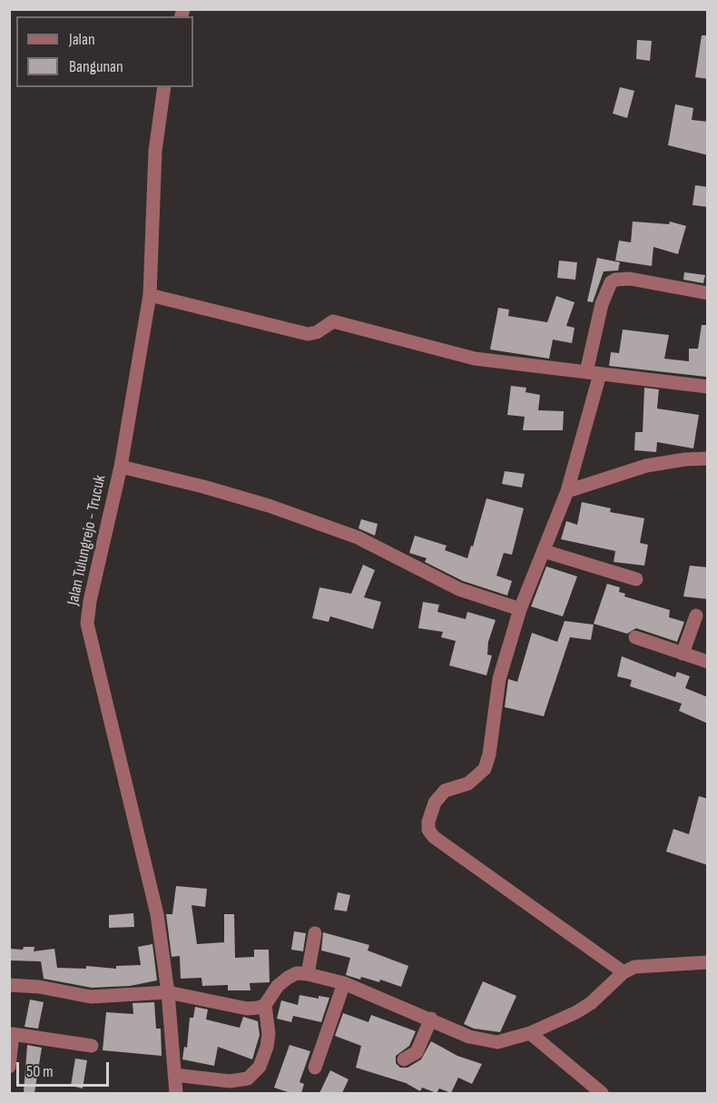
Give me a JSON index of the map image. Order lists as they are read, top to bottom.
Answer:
{
  "streets": {
    "street": ["Jalan Tulungrejo - Trucuk"]
  },
  "legend": ["Jalan", "Bangunan"],
  "scale_bar": "50 m"
}
